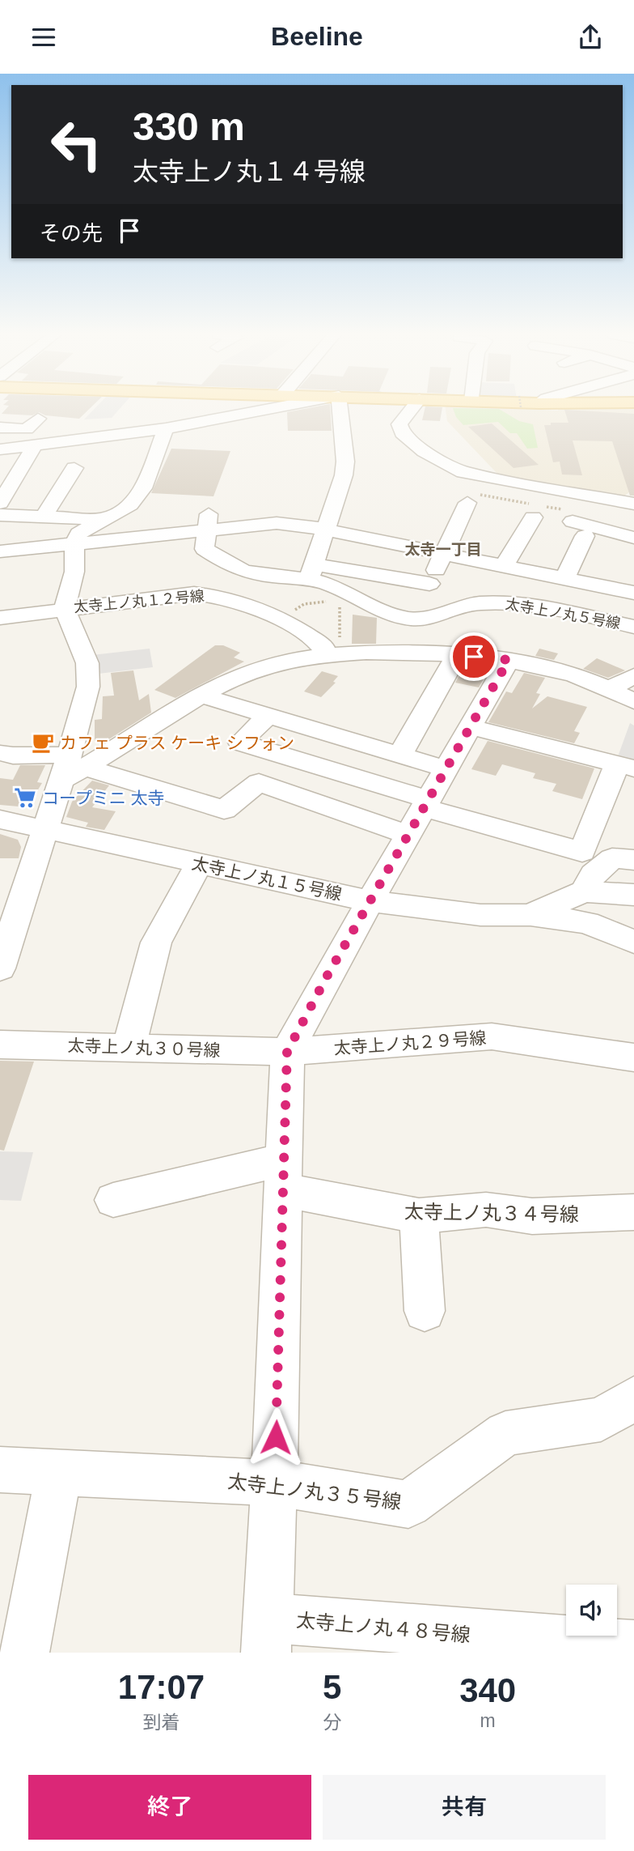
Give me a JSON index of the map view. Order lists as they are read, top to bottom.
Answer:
{
  "streets": {
    "street": [
      "太寺上ノ丸１２号線",
      "太寺上ノ丸５号線",
      "太寺上ノ丸１５号線",
      "太寺上ノ丸２９号線",
      "太寺上ノ丸３０号線",
      "太寺上ノ丸３４号線",
      "太寺上ノ丸３５号線",
      "太寺上ノ丸４８号線"
    ]
  },
  "crossings": [
    ["太寺上ノ丸２９号線", "太寺上ノ丸３０号線"]
  ],
  "districts": ["太寺一丁目"],
  "places": {
    "cafe": ["カフェ プラス ケーキ シフォン"],
    "supermarket": ["コープミニ 太寺"]
  },
  "page": {
    "header": "Beeline",
    "turn": ["330 m", "太寺上ノ丸１４号線"],
    "then": "その先",
    "eta": [
      "17:07",
      "到着",
      "5",
      "分",
      "340",
      "m"
    ],
    "buttons": ["終了", "共有"]
  }
}
